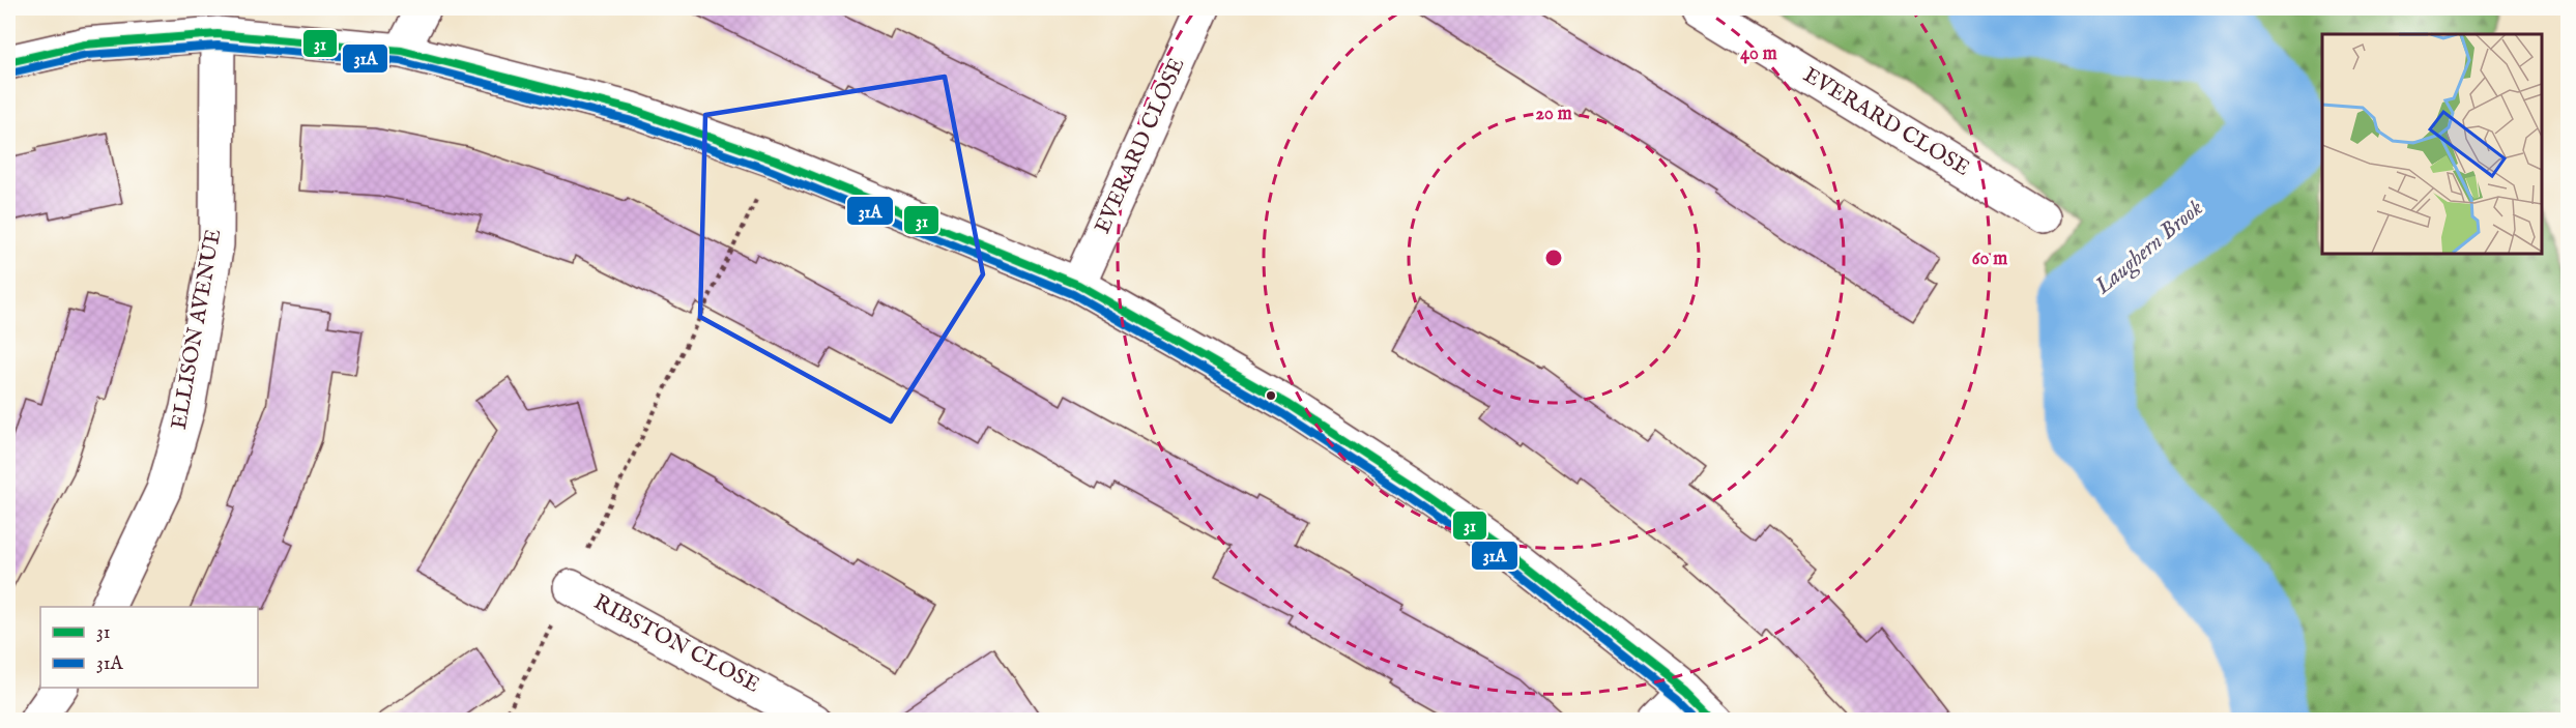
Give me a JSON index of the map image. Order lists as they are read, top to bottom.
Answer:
{
  "streets": {
    "street": ["EVERARD CLOSE", "ELLISON AVENUE", "RIBSTON CLOSE"]
  },
  "water": ["Laughern Brook"],
  "lines": ["transit line 31", "transit line 31A"],
  "legend": ["31", "31A"],
  "rings": ["40 m", "20 m", "60 m"]
}
